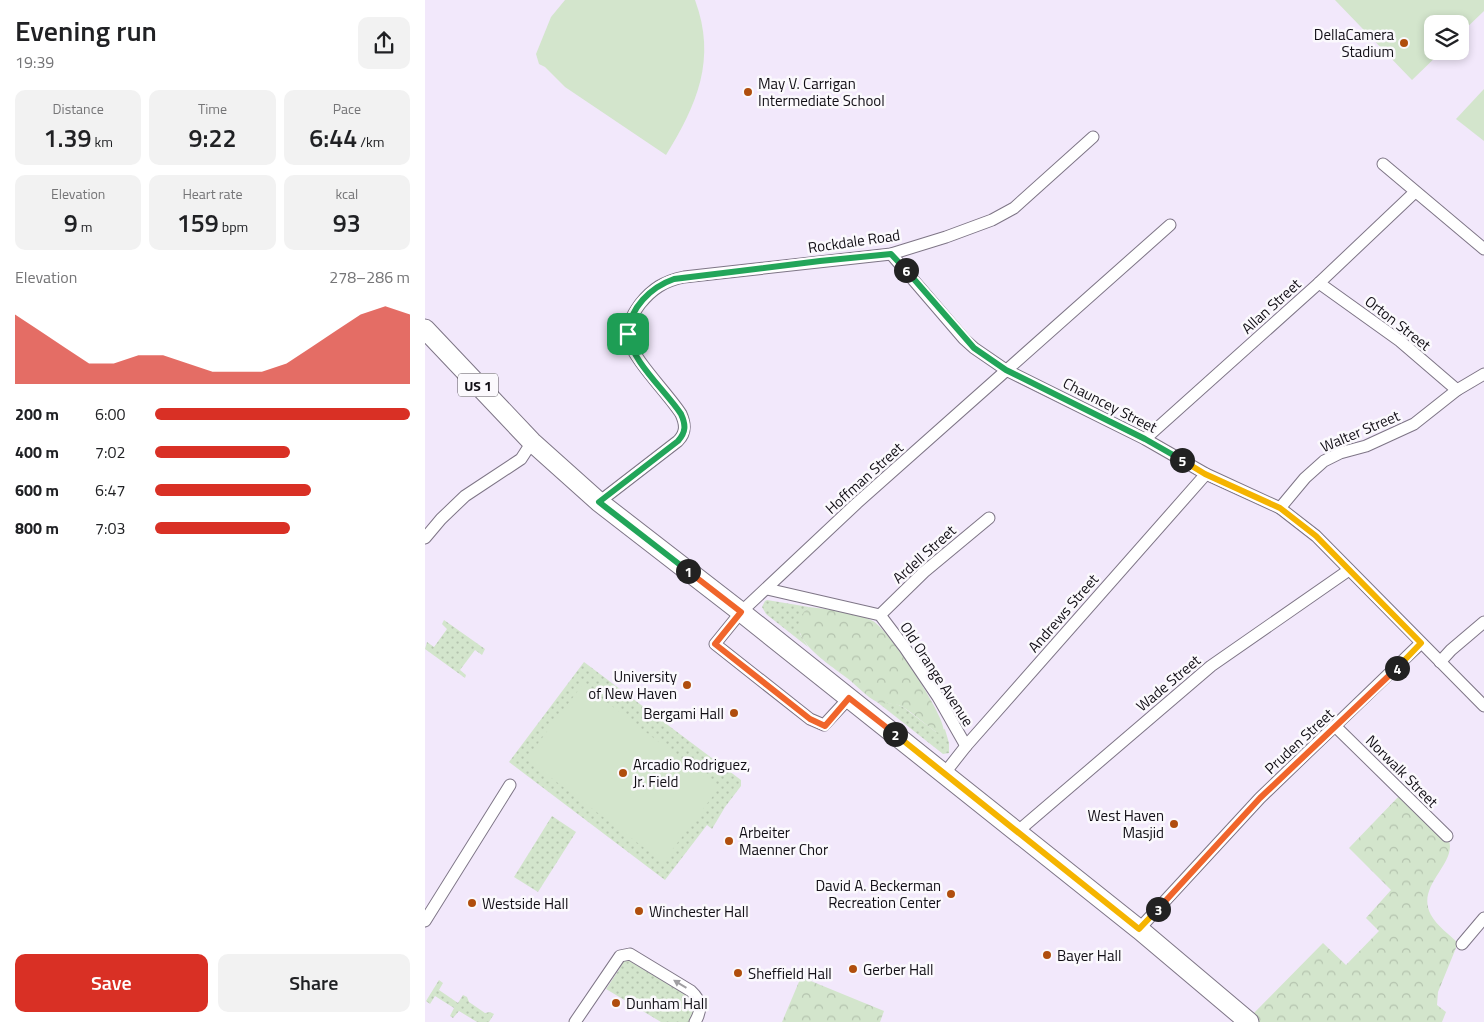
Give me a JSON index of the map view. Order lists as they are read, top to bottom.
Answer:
{
  "streets": {
    "main road": ["US 1"],
    "street": [
      "Rockdale Road",
      "Allan Street",
      "Orton Street",
      "Chauncey Street",
      "Walter Street",
      "Hoffman Street",
      "Ardell Street",
      "Andrews Street",
      "Old Orange Avenue",
      "Wade Street",
      "Pruden Street",
      "Norwalk Street"
    ]
  },
  "crossings": [
    ["Rockdale Road", "US 1"],
    ["Rockdale Road", "Chauncey Street"],
    ["Allan Street", "Orton Street"],
    ["Allan Street", "Chauncey Street"],
    ["Orton Street", "Walter Street"],
    ["US 1", "Hoffman Street"],
    ["US 1", "Andrews Street"],
    ["US 1", "Wade Street"],
    ["US 1", "Pruden Street"],
    ["Chauncey Street", "Walter Street"],
    ["Chauncey Street", "Hoffman Street"],
    ["Chauncey Street", "Andrews Street"],
    ["Chauncey Street", "Wade Street"],
    ["Chauncey Street", "Pruden Street"],
    ["Hoffman Street", "Old Orange Avenue"],
    ["Ardell Street", "Old Orange Avenue"],
    ["Andrews Street", "Old Orange Avenue"],
    ["Pruden Street", "Norwalk Street"]
  ],
  "places": [
    "DellaCamera Stadium",
    "May V. Carrigan Intermediate School",
    "University of New Haven",
    "Bergami Hall",
    "Arcadio Rodriguez, Jr. Field",
    "West Haven Masjid",
    "Arbeiter Maenner Chor",
    "David A. Beckerman Recreation Center",
    "Westside Hall",
    "Winchester Hall",
    "Bayer Hall",
    "Gerber Hall",
    "Sheffield Hall",
    "Dunham Hall"
  ],
  "page": {
    "heading": ["Evening run", "19:39"],
    "stats": [
      ["Distance", "1.39 km"],
      ["Time", "9:22"],
      ["Pace", "6:44 /km"],
      ["Elevation", "9 m"],
      ["Heart rate", "159 bpm"],
      ["kcal", "93"]
    ],
    "chart": ["Elevation", "278–286 m"],
    "pins": [
      "6",
      "5",
      "1",
      "4",
      "2",
      "3"
    ],
    "list": [
      {
        "name": "200 m",
        "note": "6:00"
      },
      {
        "name": "400 m",
        "note": "7:02"
      },
      {
        "name": "600 m",
        "note": "6:47"
      },
      {
        "name": "800 m",
        "note": "7:03"
      }
    ],
    "buttons": ["Save", "Share"]
  }
}
